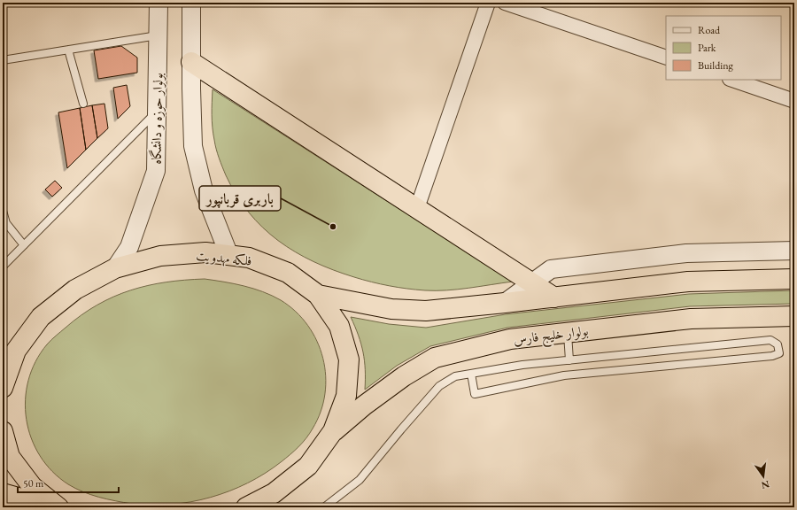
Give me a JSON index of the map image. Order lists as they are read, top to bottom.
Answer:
{
  "streets": {
    "highway": ["فلکه مهدویت", "بولوار خلیج فارس"],
    "street": ["بولوار حوزه و دانشگاه"]
  },
  "crossings": [
    ["بولوار حوزه و دانشگاه", "فلکه مهدویت"],
    ["فلکه مهدویت", "بولوار خلیج فارس"]
  ],
  "places": ["باربری قربانپور"],
  "legend": ["Road", "Park", "Building"],
  "scale_bar": "50 m",
  "north": "bottom"
}
